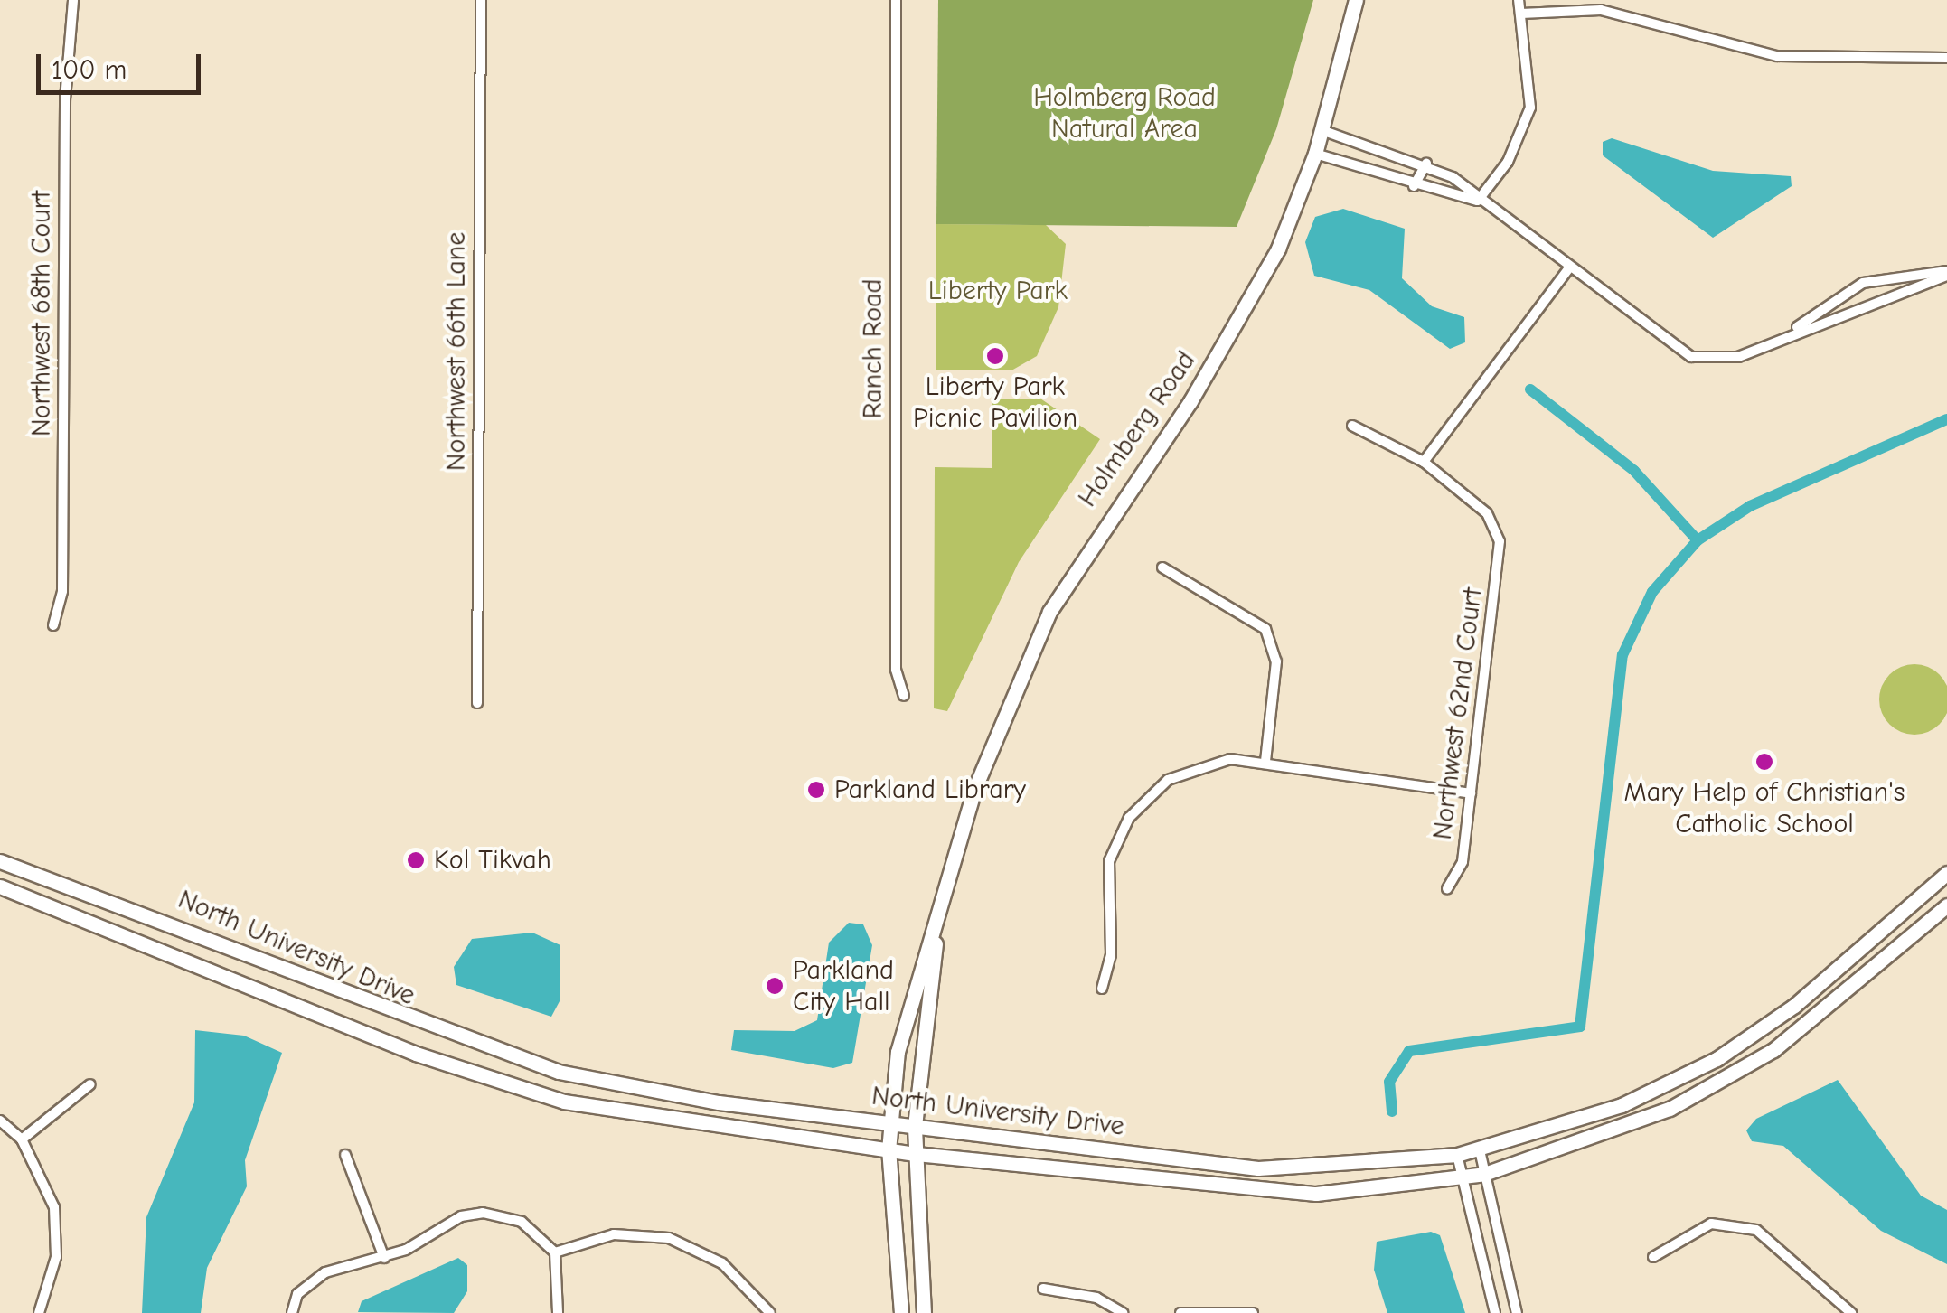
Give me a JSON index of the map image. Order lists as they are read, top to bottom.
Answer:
{
  "streets": {
    "main road": ["Holmberg Road", "North University Drive"],
    "street": [
      "Northwest 68th Court",
      "Ranch Road",
      "Northwest 66th Lane",
      "Northwest 62nd Court"
    ]
  },
  "crossings": [
    ["Holmberg Road", "North University Drive"]
  ],
  "parks": ["Holmberg Road Natural Area", "Liberty Park"],
  "places": [
    "Liberty Park Picnic Pavilion",
    "Mary Help of Christian's Catholic School",
    "Parkland Library",
    "Kol Tikvah",
    "Parkland City Hall"
  ],
  "scale_bar": "100 m"
}
